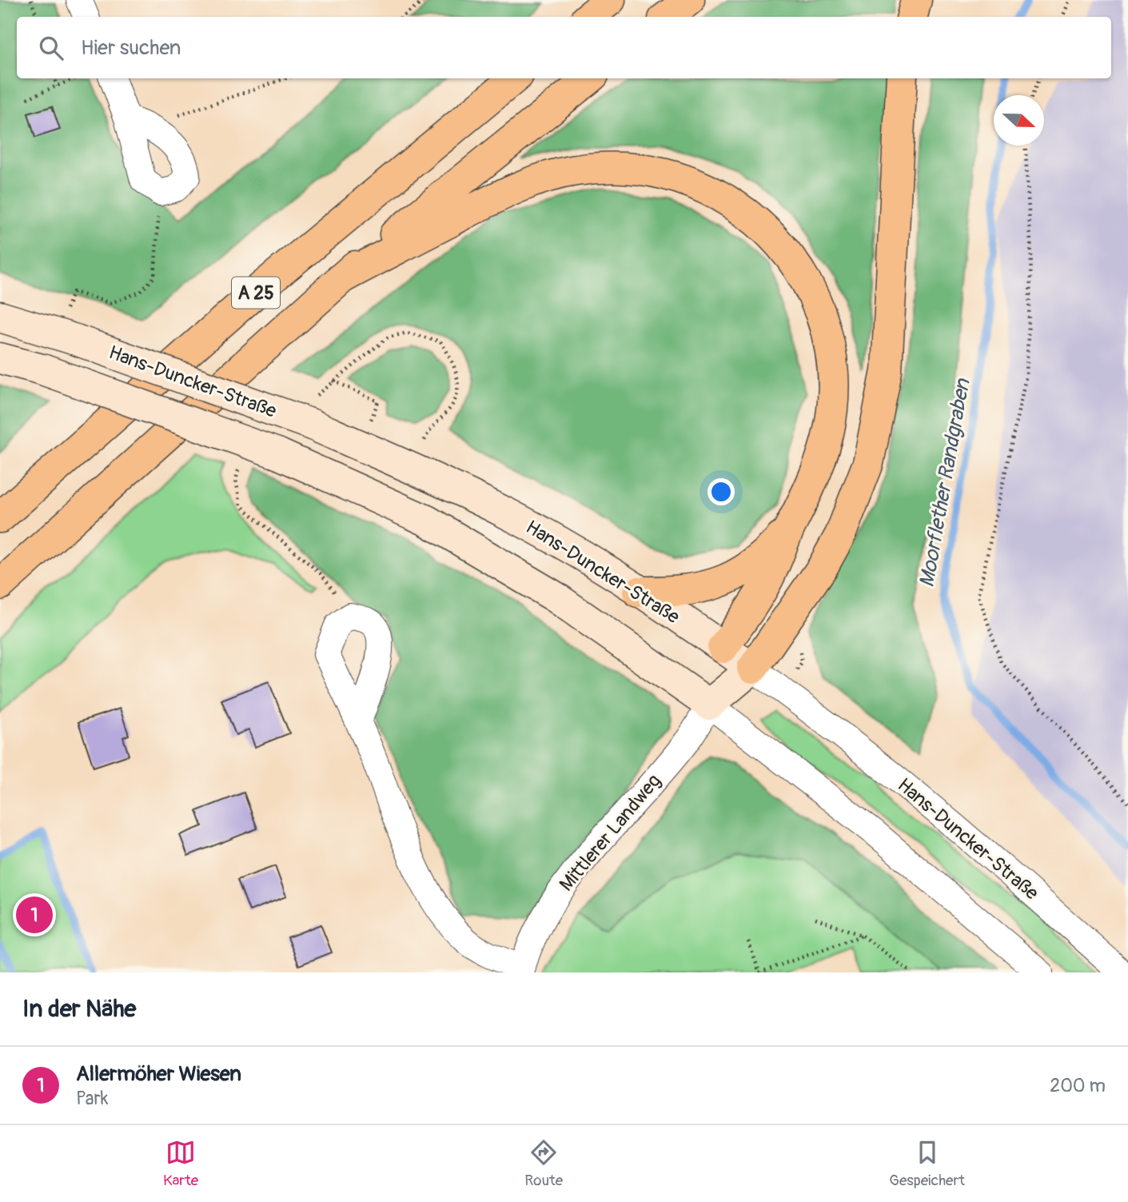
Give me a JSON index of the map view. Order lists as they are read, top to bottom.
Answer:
{
  "streets": {
    "highway": ["A 25"],
    "street": ["Hans-Duncker-Straße", "Mittlerer Landweg"]
  },
  "crossings": [
    ["Hans-Duncker-Straße", "Mittlerer Landweg"]
  ],
  "water": ["Moorflether Randgraben"],
  "north": "right",
  "page": {
    "search": "Hier suchen",
    "pins": "1",
    "heading": "In der Nähe",
    "list": [
      {
        "mark": "1",
        "name": "Allermöher Wiesen",
        "note": "Park",
        "value": "200 m"
      }
    ],
    "nav": ["Karte", "Route", "Gespeichert"]
  }
}
